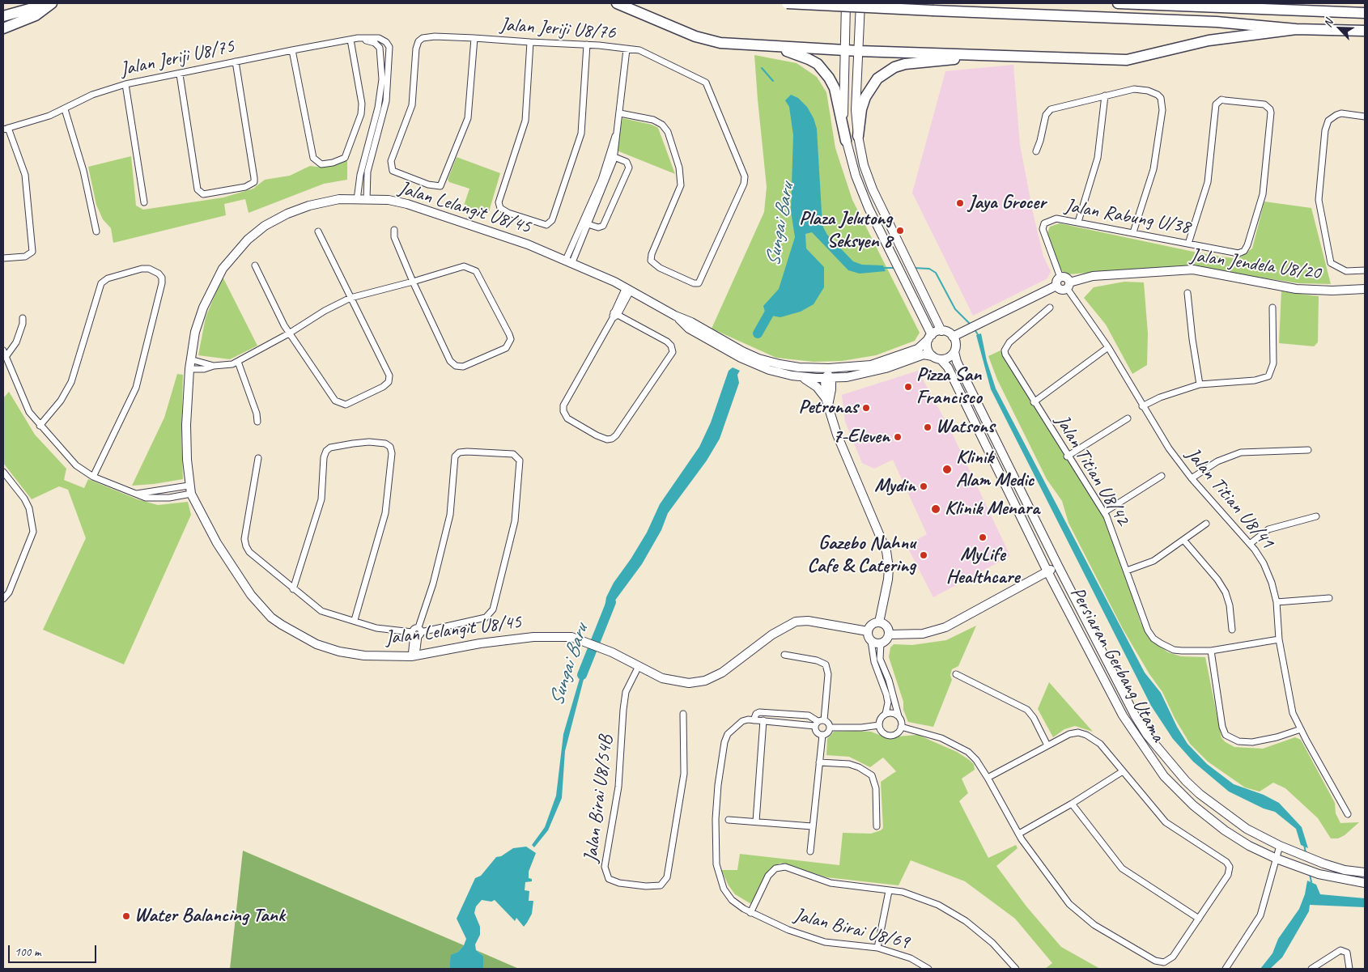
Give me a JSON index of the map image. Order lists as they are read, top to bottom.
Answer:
{
  "streets": {
    "street": [
      "Jalan Jeriji U8/76",
      "Jalan Jeriji U8/75",
      "Jalan Lelangit U8/45",
      "Jalan Rabung U/38",
      "Jalan Jendela U8/20",
      "Jalan Titian U8/42",
      "Jalan Titian U8/41",
      "Persiaran Gerbang Utama",
      "Jalan Birai U8/54B",
      "Jalan Birai U8/69"
    ]
  },
  "crossings": [
    ["Jalan Jeriji U8/76", "Jalan Lelangit U8/45"],
    ["Jalan Jeriji U8/75", "Jalan Lelangit U8/45"],
    ["Jalan Lelangit U8/45", "Persiaran Gerbang Utama"],
    ["Jalan Lelangit U8/45", "Jalan Birai U8/54B"],
    ["Jalan Rabung U/38", "Jalan Jendela U8/20"],
    ["Jalan Rabung U/38", "Jalan Titian U8/41"],
    ["Jalan Jendela U8/20", "Jalan Titian U8/41"],
    ["Jalan Titian U8/42", "Jalan Titian U8/41"]
  ],
  "water": ["Sungai Baru"],
  "places": [
    "Jaya Grocer",
    "Plaza Jelutong Seksyen 8",
    "Pizza San Francisco",
    "Petronas",
    "Watsons",
    "7-Eleven",
    "Klinik Alam Medic",
    "Mydin",
    "Klinik Menara",
    "MyLife Healthcare",
    "Gazebo Nahnu Cafe & Catering",
    "Water Balancing Tank"
  ],
  "scale_bar": "100 m",
  "north": "top left"
}
